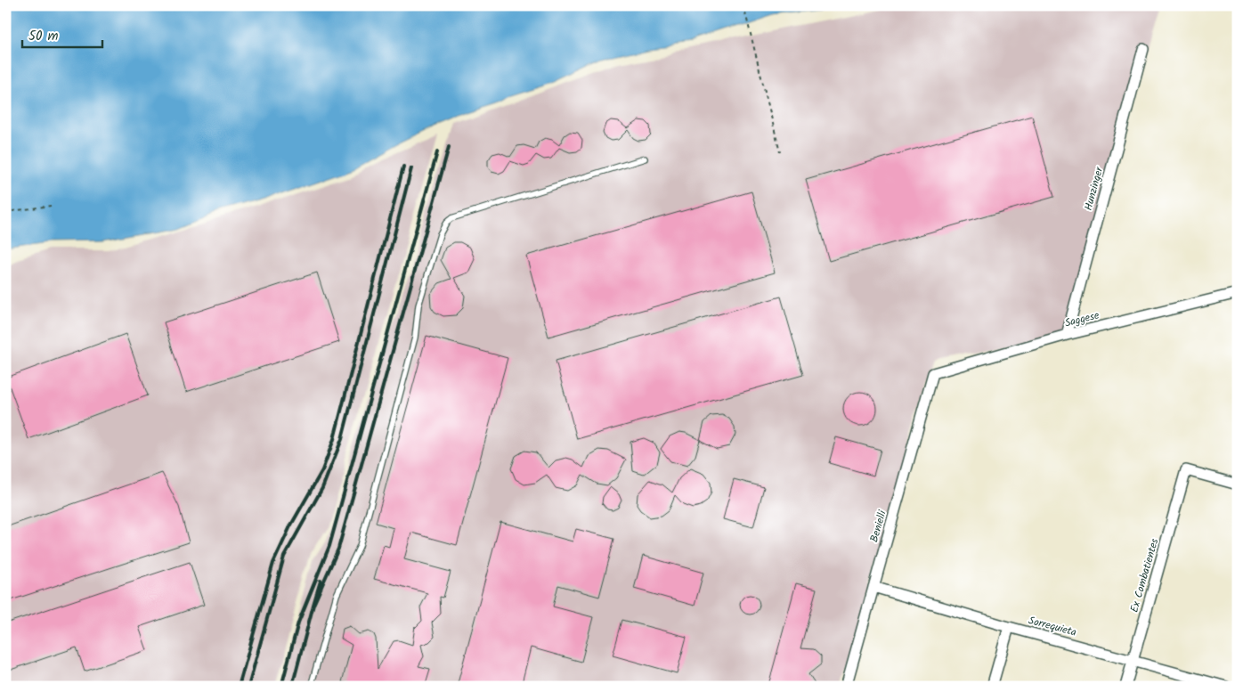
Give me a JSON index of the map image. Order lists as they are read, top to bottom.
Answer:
{
  "streets": {
    "street": [
      "Hunzinger",
      "Saggese",
      "Benielli",
      "Ex Combatientes",
      "Sorrequieta"
    ]
  },
  "crossings": [
    ["Hunzinger", "Saggese"],
    ["Saggese", "Benielli"],
    ["Benielli", "Sorrequieta"],
    ["Ex Combatientes", "Sorrequieta"]
  ],
  "scale_bar": "50 m"
}
